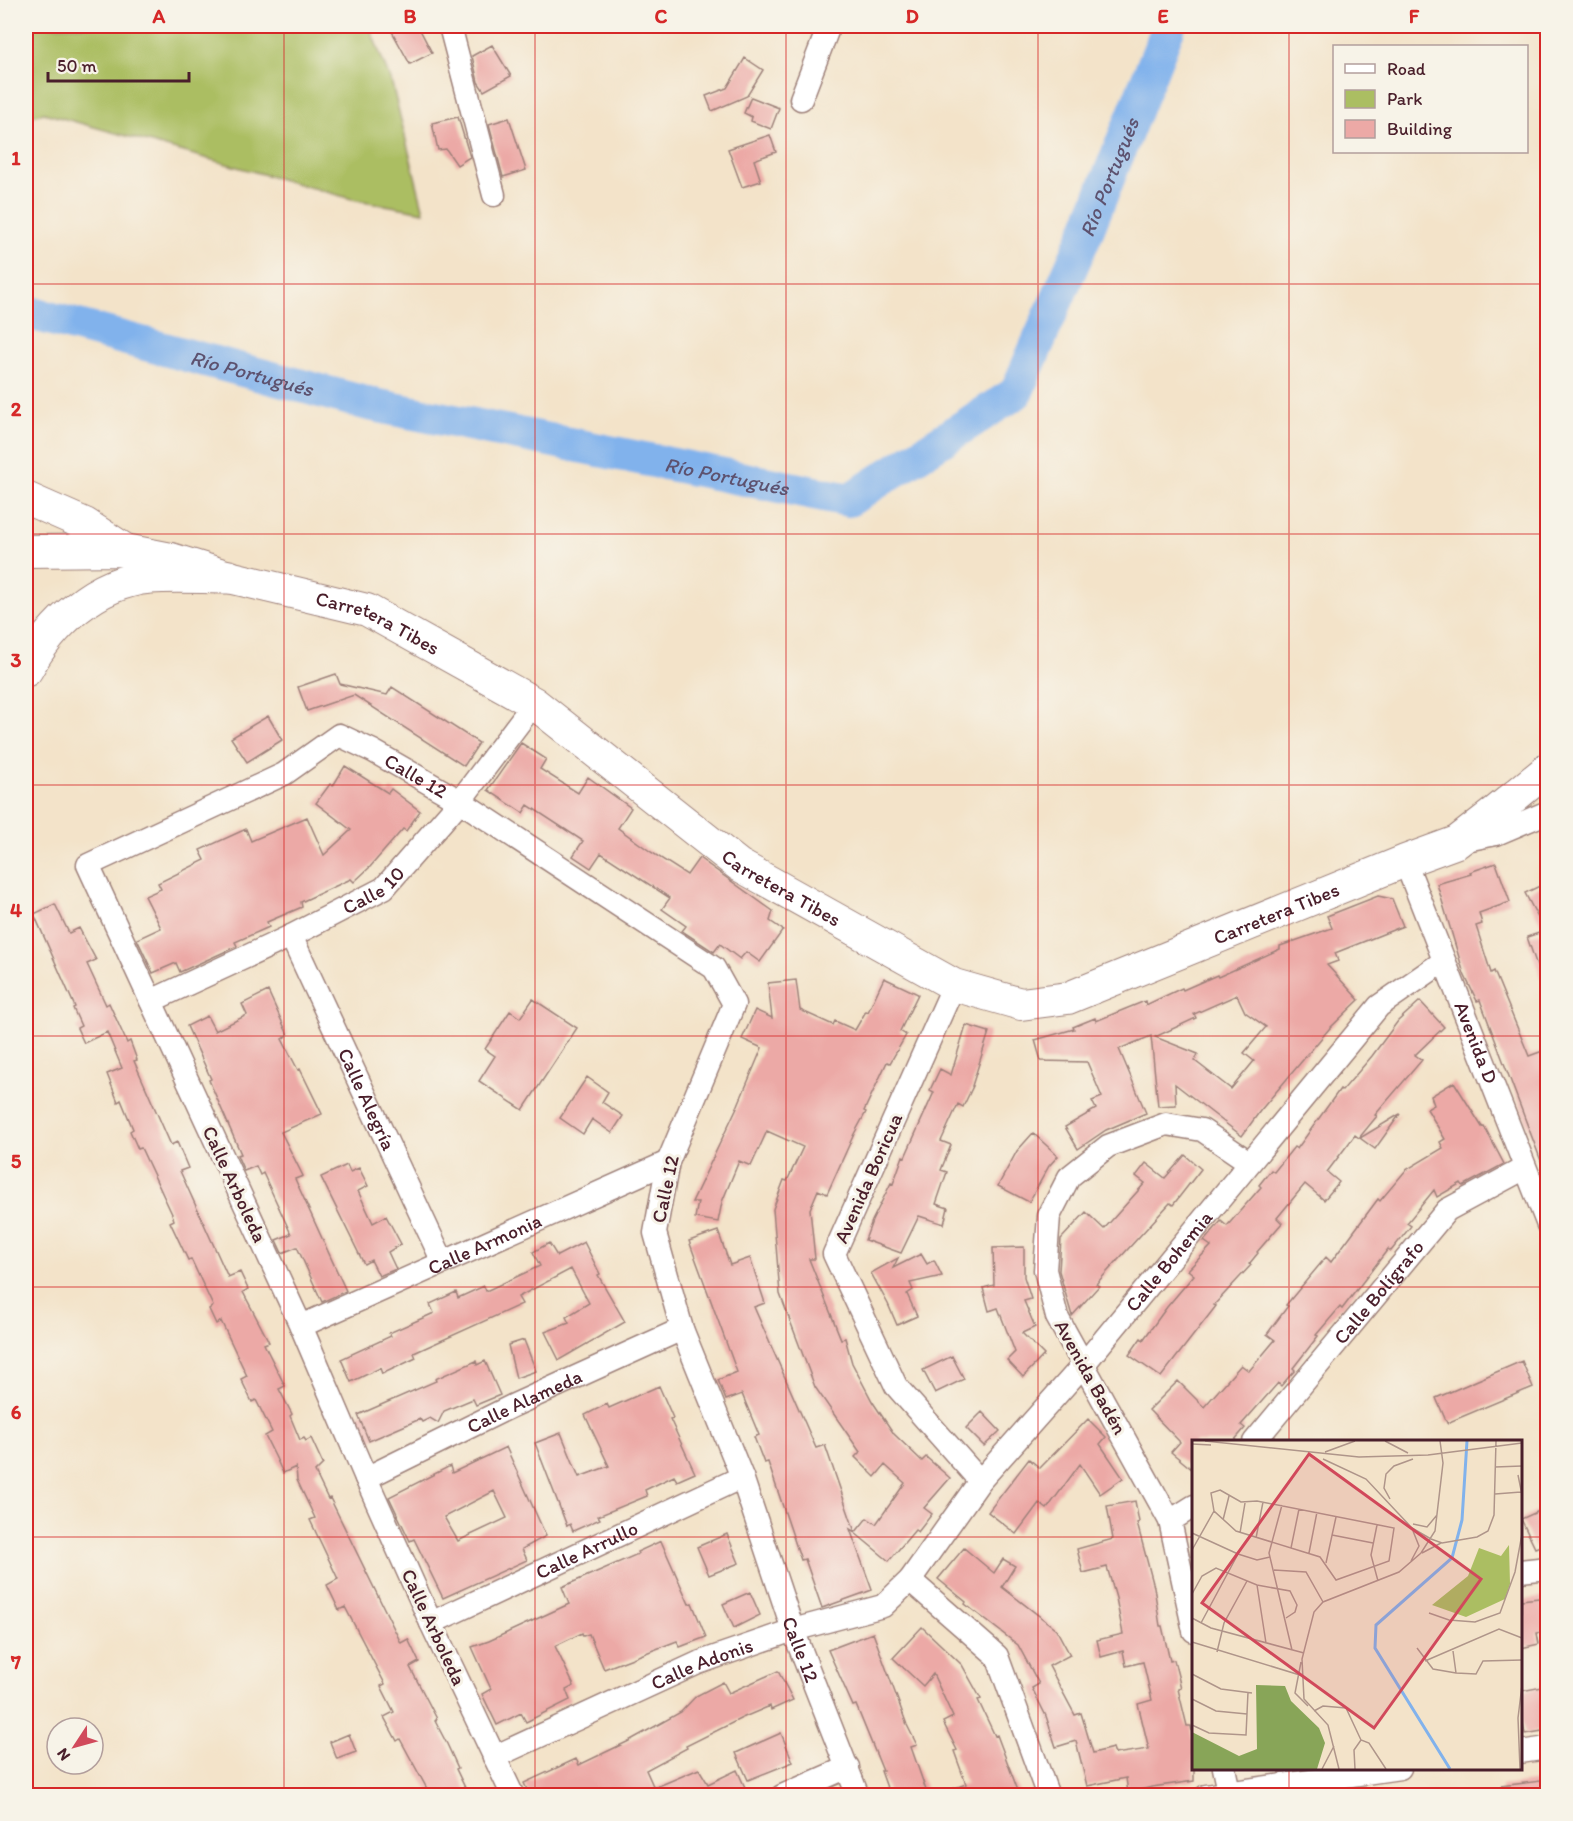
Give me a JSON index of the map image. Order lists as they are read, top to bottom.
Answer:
{
  "streets": {
    "street": [
      "Carretera Tibes",
      "Calle 12",
      "Calle 10",
      "Avenida D",
      "Calle Alegría",
      "Avenida Boricua",
      "Calle Arboleda",
      "Calle Armonia",
      "Calle Bohemia",
      "Calle Bolígrafo",
      "Avenida Badén",
      "Calle Alameda",
      "Calle Arrullo",
      "Calle Adonis"
    ]
  },
  "crossings": [
    ["Carretera Tibes", "Calle 10"],
    ["Carretera Tibes", "Avenida D"],
    ["Carretera Tibes", "Avenida Boricua"],
    ["Calle 12", "Calle 10"],
    ["Calle 12", "Calle Arboleda"],
    ["Calle 12", "Calle Armonia"],
    ["Calle 12", "Calle Alameda"],
    ["Calle 12", "Calle Arrullo"],
    ["Calle 12", "Calle Adonis"],
    ["Calle 10", "Calle Alegría"],
    ["Calle 10", "Calle Arboleda"],
    ["Avenida D", "Calle Bohemia"],
    ["Avenida D", "Calle Bolígrafo"],
    ["Calle Alegría", "Calle Armonia"],
    ["Avenida Boricua", "Calle Bohemia"],
    ["Calle Arboleda", "Calle Armonia"],
    ["Calle Arboleda", "Calle Alameda"],
    ["Calle Arboleda", "Calle Arrullo"],
    ["Calle Arboleda", "Calle Adonis"],
    ["Calle Bohemia", "Avenida Badén"],
    ["Calle Bohemia", "Calle Adonis"]
  ],
  "water": ["Río Portugués"],
  "legend": ["Road", "Park", "Building"],
  "scale_bar": "50 m",
  "north": "bottom left",
  "grid": {
    "columns": [
      "A",
      "B",
      "C",
      "D",
      "E",
      "F"
    ],
    "rows": [
      "1",
      "2",
      "3",
      "4",
      "5",
      "6",
      "7"
    ]
  }
}
